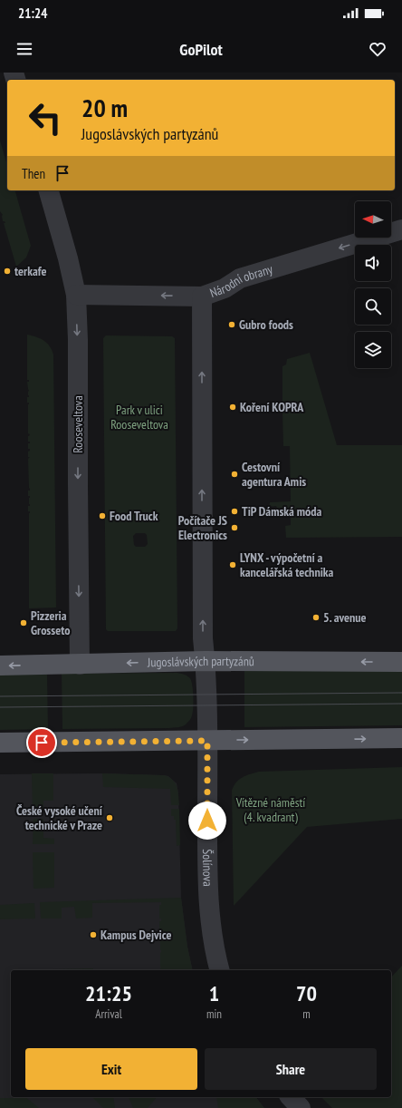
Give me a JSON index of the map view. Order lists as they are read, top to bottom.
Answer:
{
  "streets": {
    "main road": ["Jugoslávských partyzánů"],
    "street": ["Národní obrany", "Rooseveltova", "Šolínova"]
  },
  "crossings": [
    ["Národní obrany", "Rooseveltova"],
    ["Rooseveltova", "Jugoslávských partyzánů"],
    ["Jugoslávských partyzánů", "Šolínova"]
  ],
  "one_way": ["Národní obrany"],
  "parks": ["Park v ulici Rooseveltova", "Vítězné náměstí (4. kvadrant)"],
  "places": [
    "terkafe",
    "Gubro foods",
    "Koření KOPRA",
    "Cestovní agentura Amis",
    "TiP Dámská móda",
    "Food Truck",
    "Počítače JS Electronics",
    "LYNX - výpočetní a kancelářská technika",
    "5. avenue",
    "Pizzeria Grosseto",
    "České vysoké učení technické v Praze",
    "Kampus Dejvice"
  ],
  "north": "left",
  "page": {
    "status": "21:24",
    "header": "GoPilot",
    "turn": ["20 m", "Jugoslávských partyzánů"],
    "then": "Then",
    "eta": [
      "21:25",
      "Arrival",
      "1",
      "min",
      "70",
      "m"
    ],
    "buttons": ["Exit", "Share"]
  }
}
